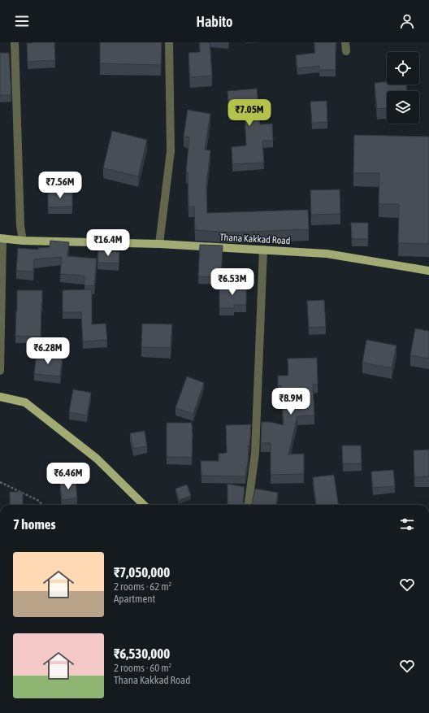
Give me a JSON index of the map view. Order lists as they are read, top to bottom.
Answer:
{
  "streets": {
    "main road": ["Thana Kakkad Road"]
  },
  "page": {
    "header": "Habito",
    "price": [
      "₹7.05M",
      "₹7.56M",
      "₹16.4M",
      "₹6.53M",
      "₹6.28M",
      "₹8.9M",
      "₹6.46M"
    ],
    "heading": "7 homes",
    "list": [
      {
        "name": "₹7,050,000",
        "note": "2 rooms · 62 m² · Apartment"
      },
      {
        "name": "₹6,530,000",
        "note": "2 rooms · 60 m² · Thana Kakkad Road"
      }
    ]
  }
}
